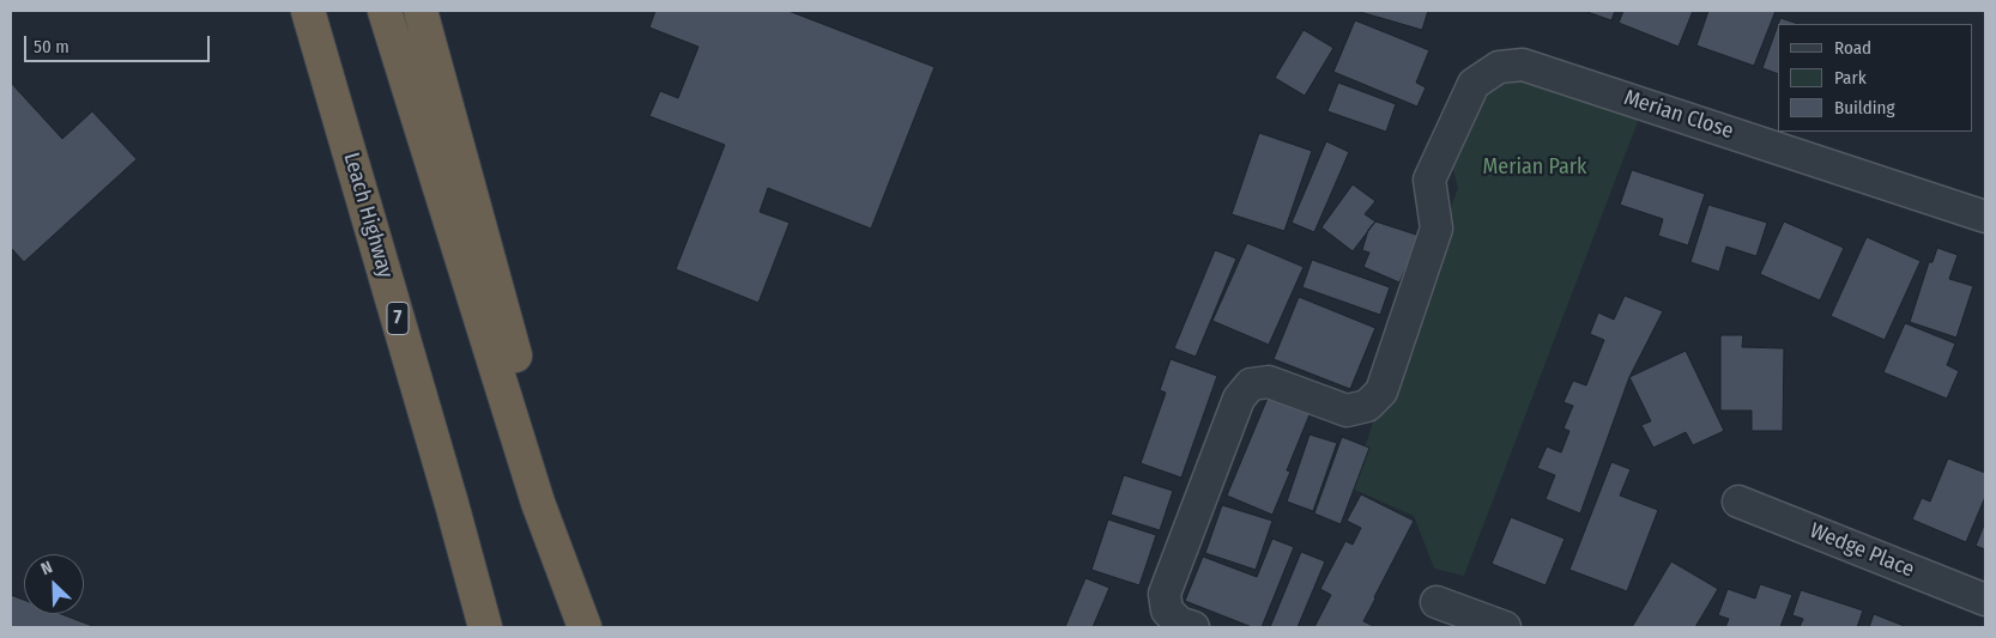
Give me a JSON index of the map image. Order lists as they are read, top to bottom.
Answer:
{
  "streets": {
    "highway": ["Leach Highway", "7"],
    "street": ["Merian Close", "Wedge Place"]
  },
  "parks": ["Merian Park"],
  "legend": ["Road", "Park", "Building"],
  "scale_bar": "50 m",
  "north": "top left"
}
